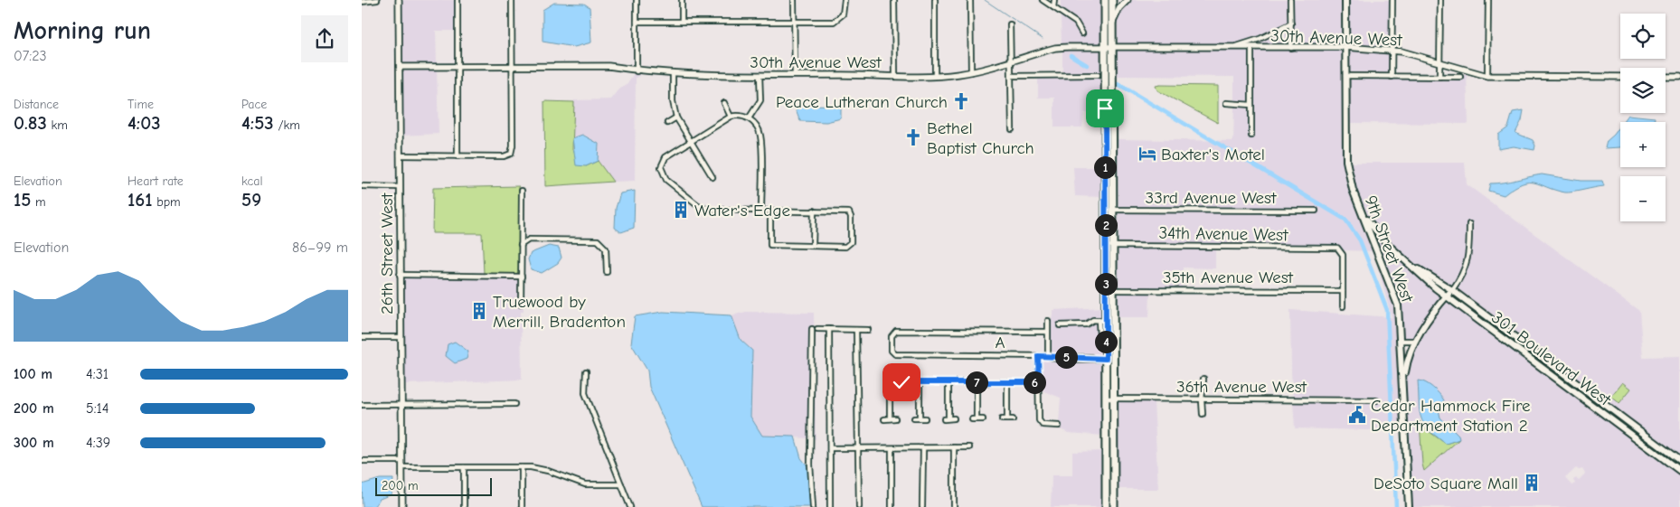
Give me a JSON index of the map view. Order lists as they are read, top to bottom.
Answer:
{
  "streets": {
    "main road": ["9th Street West", "301 Boulevard West"],
    "street": [
      "30th Avenue West",
      "33rd Avenue West",
      "34th Avenue West",
      "26th Street West",
      "35th Avenue West",
      "A",
      "36th Avenue West"
    ]
  },
  "crossings": [
    ["30th Avenue West", "9th Street West"],
    ["30th Avenue West", "26th Street West"],
    ["34th Avenue West", "35th Avenue West"],
    ["9th Street West", "301 Boulevard West"]
  ],
  "places": {
    "church": ["Peace Lutheran Church", "Bethel Baptist Church"],
    "hotel": ["Baxter's Motel"],
    "building": ["Water's Edge", "Truewood by Merrill, Bradenton", "DeSoto Square Mall"],
    "public building": ["Cedar Hammock Fire Department Station 2"]
  },
  "scale_bar": "200 m",
  "page": {
    "heading": ["Morning run", "07:23"],
    "map_buttons": ["+", "−"],
    "stats": [
      ["Distance", "0.83 km"],
      ["Time", "4:03"],
      ["Pace", "4:53 /km"],
      ["Elevation", "15 m"],
      ["Heart rate", "161 bpm"],
      ["kcal", "59"]
    ],
    "pins": [
      "1",
      "2",
      "3",
      "4",
      "5",
      "6",
      "7"
    ],
    "chart": ["Elevation", "86–99 m"],
    "list": [
      {
        "name": "100 m",
        "note": "4:31"
      },
      {
        "name": "200 m",
        "note": "5:14"
      },
      {
        "name": "300 m",
        "note": "4:39"
      }
    ],
    "scale": "200 m"
  }
}
